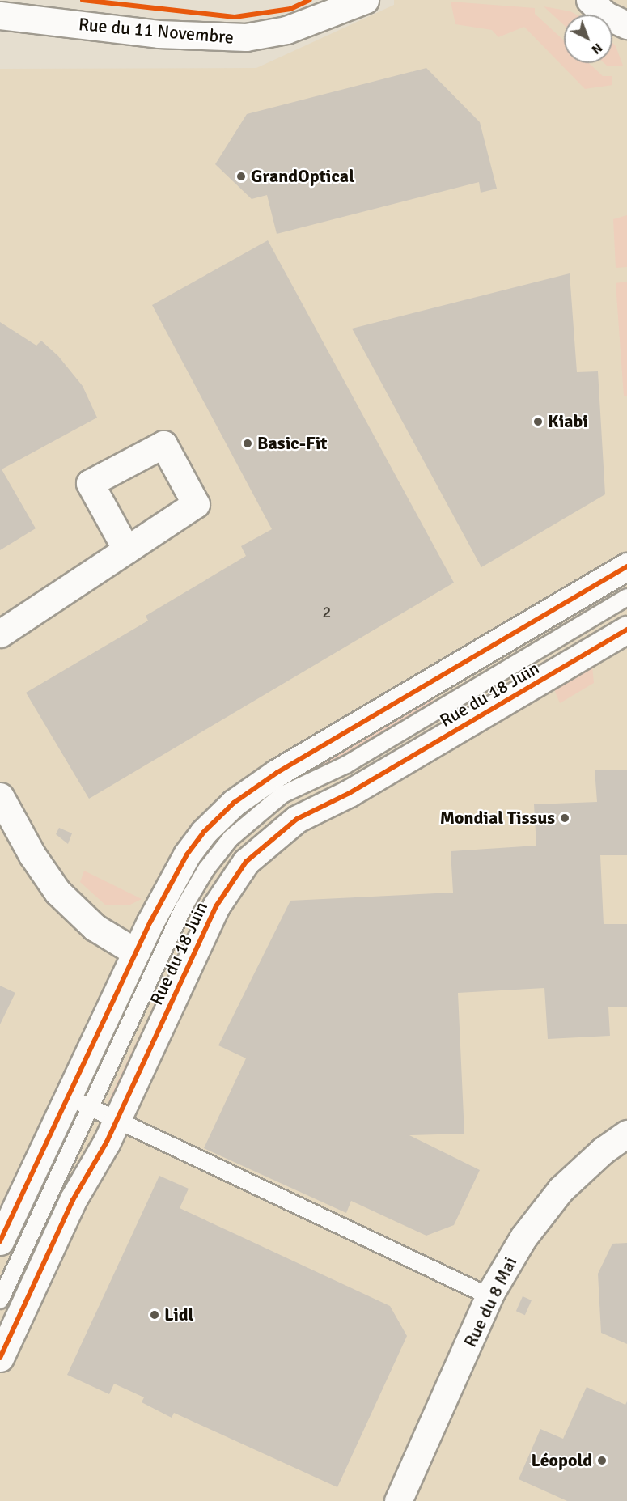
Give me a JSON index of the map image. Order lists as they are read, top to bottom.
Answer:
{
  "streets": {
    "street": ["Rue du 11 Novembre", "Rue du 18 Juin", "Rue du 8 Mai"]
  },
  "places": [
    "GrandOptical",
    "Kiabi",
    "Basic-Fit",
    "Mondial Tissus",
    "Lidl",
    "Léopold"
  ],
  "house_numbers": ["2"],
  "north": "bottom right"
}
